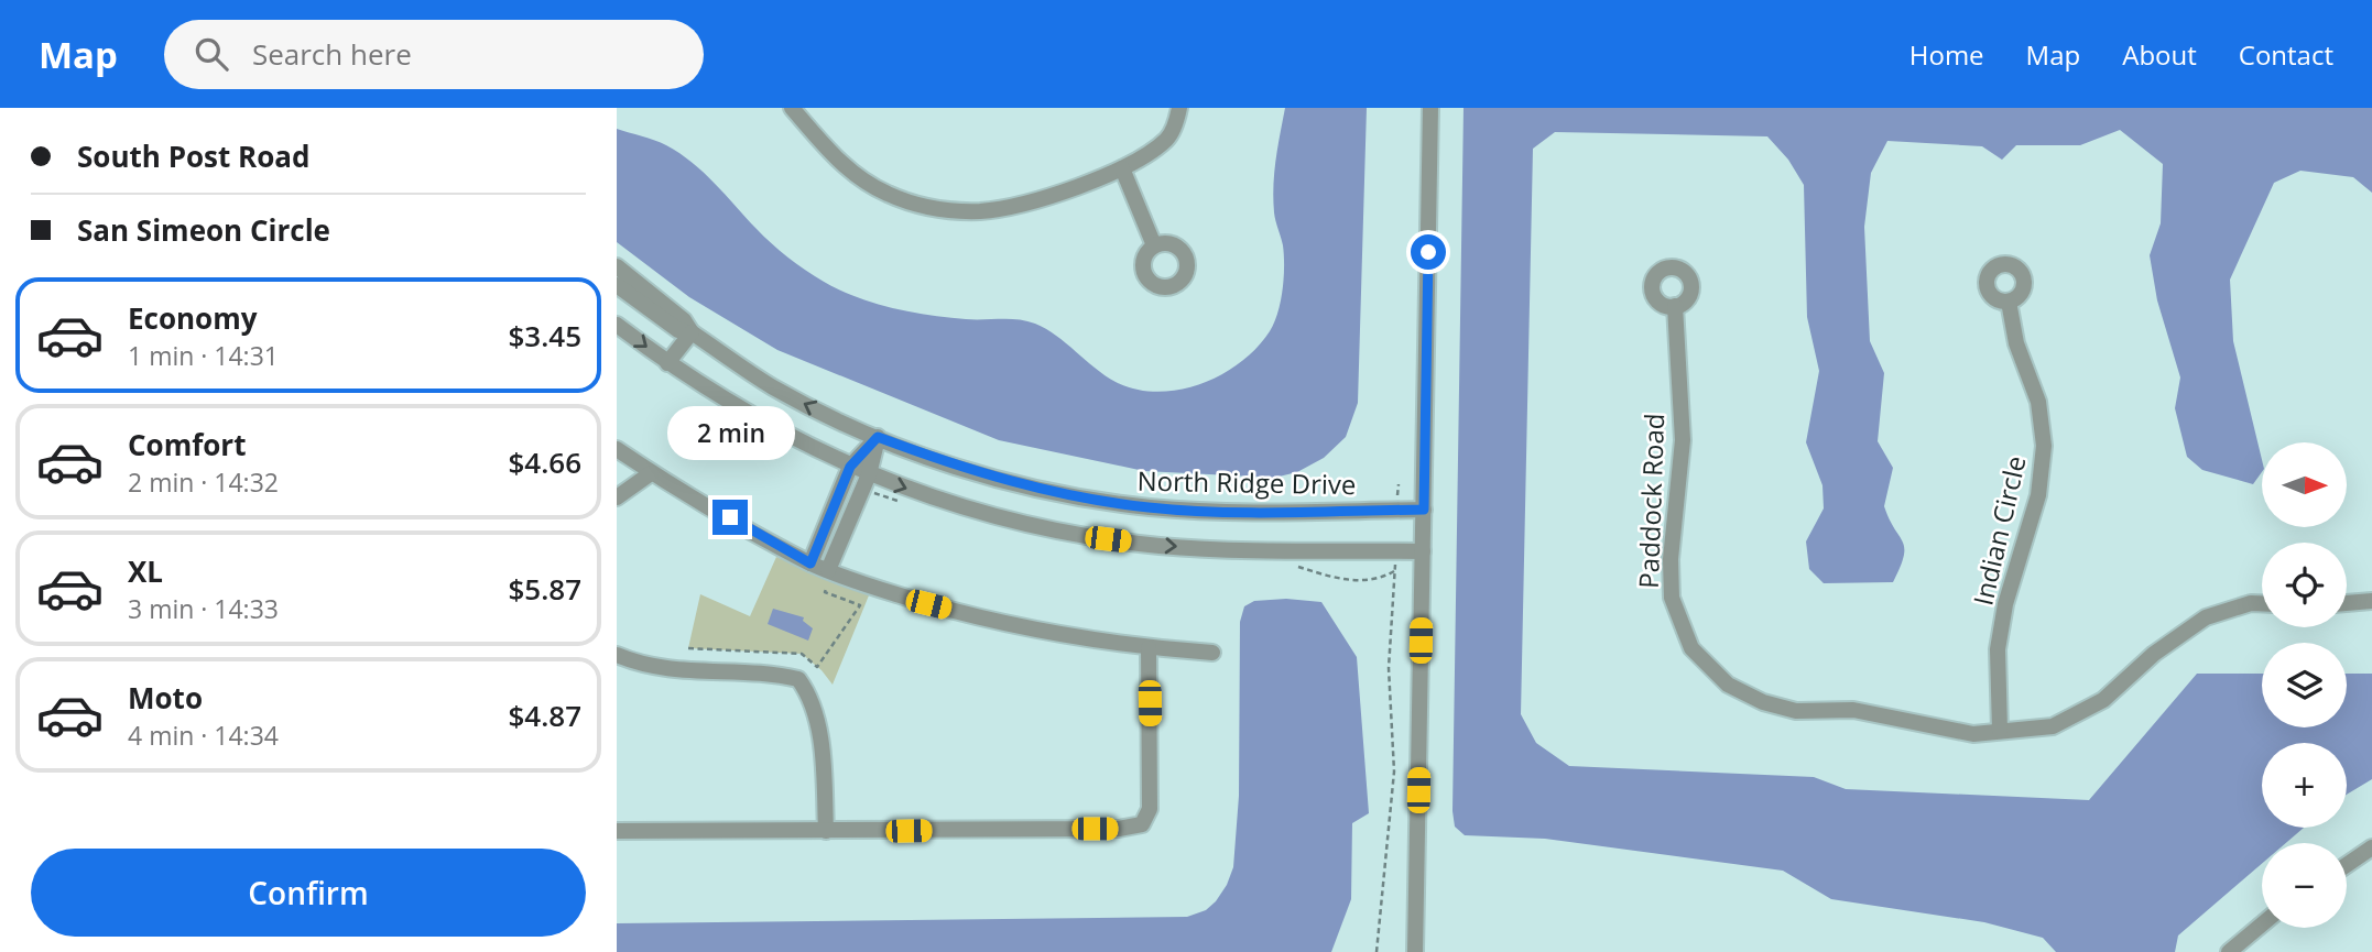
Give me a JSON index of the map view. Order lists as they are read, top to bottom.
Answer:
{
  "streets": {
    "street": ["North Ridge Drive", "Paddock Road", "Indian Circle"]
  },
  "crossings": [
    ["Paddock Road", "Indian Circle"]
  ],
  "north": "right",
  "page": {
    "header": "Map",
    "search": "Search here",
    "nav": [
      "Home",
      "Map",
      "About",
      "Contact"
    ],
    "banner": ["South Post Road", "San Simeon Circle"],
    "list": [
      {
        "name": "Economy",
        "note": "1 min · 14:31",
        "value": "$3.45"
      },
      {
        "name": "Comfort",
        "note": "2 min · 14:32",
        "value": "$4.66"
      },
      {
        "name": "XL",
        "note": "3 min · 14:33",
        "value": "$5.87"
      },
      {
        "name": "Moto",
        "note": "4 min · 14:34",
        "value": "$4.87"
      }
    ],
    "bubble": "2 min",
    "map_buttons": ["+", "−"],
    "buttons": "Confirm"
  }
}
